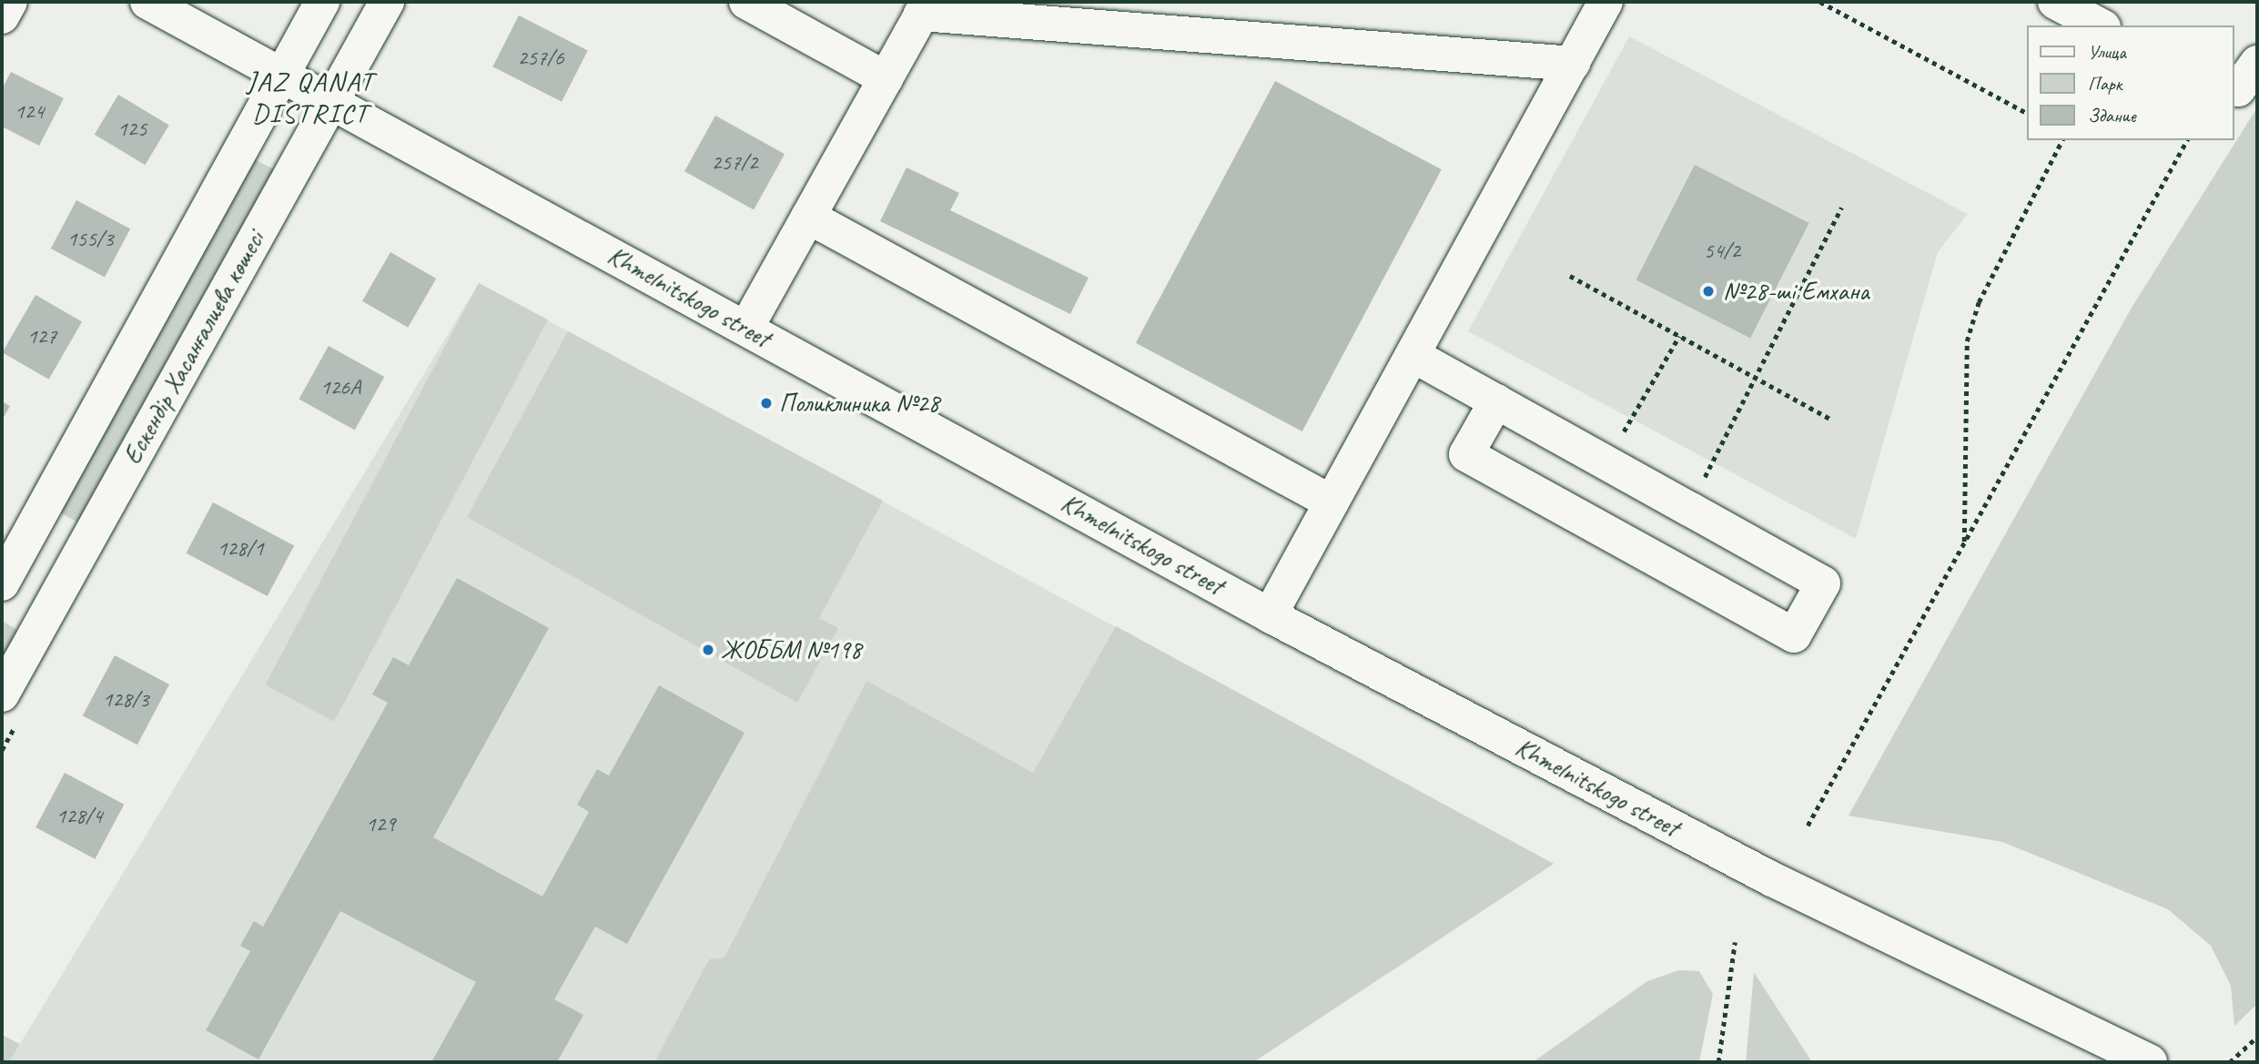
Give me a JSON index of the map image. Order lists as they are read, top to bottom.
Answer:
{
  "streets": {
    "street": ["Khmelnitskogo street", "Ескендір Хасанғалиева көшесі"]
  },
  "crossings": [
    ["Khmelnitskogo street", "Ескендір Хасанғалиева көшесі"]
  ],
  "districts": ["JAZ QANAT DISTRICT"],
  "places": ["№28-ші Емхана", "Поликлиника №28", "ЖОББМ №198"],
  "house_numbers": [
    "257/6",
    "124",
    "125",
    "257/2",
    "155/3",
    "54/2",
    "127",
    "126А",
    "128/1",
    "128/3",
    "128/4",
    "129"
  ],
  "legend": ["Улица", "Парк", "Здание"]
}
